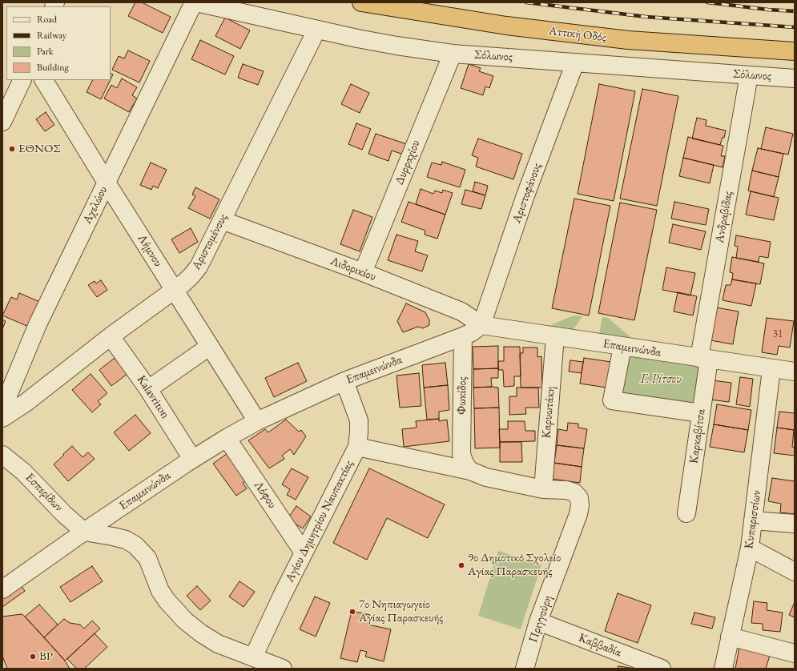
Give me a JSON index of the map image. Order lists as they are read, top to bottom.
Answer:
{
  "streets": {
    "highway": ["Αττική Οδός"],
    "street": [
      "Σόλωνος",
      "Δυρραχίου",
      "Αριστοφάνους",
      "Αχελώου",
      "Ανδραβίδας",
      "Αριστομένους",
      "Λήμνου",
      "Λιδορικίου",
      "Επαμεινώνδα",
      "Φωκίδος",
      "Kalavriton",
      "Καρυωτάκη",
      "Καρκαβίτσα",
      "Εσπερίδων",
      "Λόφου",
      "Κυπαρισσίων",
      "Αγίου Δημητρίου Ναυπακτίας",
      "Πριγγούρη",
      "Καββαδία"
    ]
  },
  "crossings": [
    ["Σόλωνος", "Δυρραχίου"],
    ["Σόλωνος", "Αριστοφάνους"],
    ["Σόλωνος", "Αχελώου"],
    ["Σόλωνος", "Ανδραβίδας"],
    ["Σόλωνος", "Αριστομένους"],
    ["Δυρραχίου", "Λιδορικίου"],
    ["Αριστοφάνους", "Λιδορικίου"],
    ["Αριστοφάνους", "Επαμεινώνδα"],
    ["Αχελώου", "Λήμνου"],
    ["Ανδραβίδας", "Επαμεινώνδα"],
    ["Ανδραβίδας", "Καρκαβίτσα"],
    ["Αριστομένους", "Λήμνου"],
    ["Αριστομένους", "Λιδορικίου"],
    ["Αριστομένους", "Kalavriton"],
    ["Λήμνου", "Επαμεινώνδα"],
    ["Λιδορικίου", "Επαμεινώνδα"],
    ["Επαμεινώνδα", "Φωκίδος"],
    ["Επαμεινώνδα", "Kalavriton"],
    ["Επαμεινώνδα", "Καρυωτάκη"],
    ["Επαμεινώνδα", "Καρκαβίτσα"],
    ["Επαμεινώνδα", "Εσπερίδων"],
    ["Επαμεινώνδα", "Λόφου"],
    ["Επαμεινώνδα", "Κυπαρισσίων"],
    ["Επαμεινώνδα", "Αγίου Δημητρίου Ναυπακτίας"],
    ["Καρυωτάκη", "Πριγγούρη"],
    ["Λόφου", "Αγίου Δημητρίου Ναυπακτίας"],
    ["Πριγγούρη", "Καββαδία"]
  ],
  "parks": ["Γ. Ρίτσου"],
  "places": [
    "ΕΘΝΟΣ",
    "9ο Δημοτικό Σχολείο Αγίας Παρασκευής",
    "7ο Νηπιαγωγείο Αγίας Παρασκευής",
    "BP"
  ],
  "house_numbers": ["31"],
  "legend": [
    "Road",
    "Railway",
    "Park",
    "Building"
  ]
}
